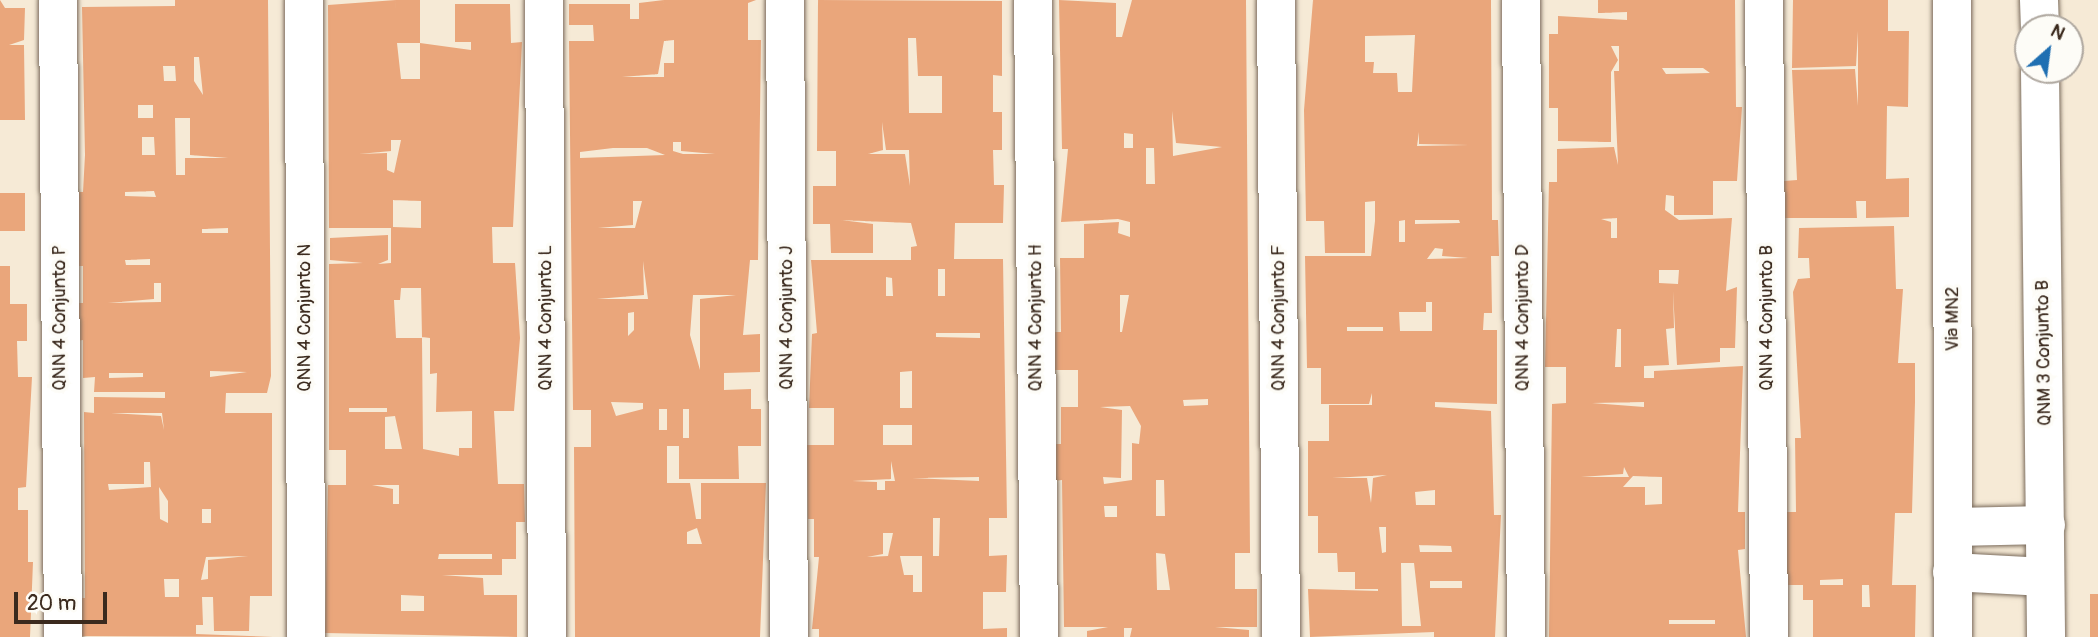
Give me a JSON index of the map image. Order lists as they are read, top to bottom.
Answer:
{
  "streets": {
    "street": [
      "QNN 4 Conjunto P",
      "QNN 4 Conjunto N",
      "QNN 4 Conjunto L",
      "QNN 4 Conjunto J",
      "QNN 4 Conjunto H",
      "QNN 4 Conjunto F",
      "QNN 4 Conjunto D",
      "QNN 4 Conjunto B",
      "Via MN2",
      "QNM 3 Conjunto B"
    ]
  },
  "scale_bar": "20 m",
  "north": "top right"
}
